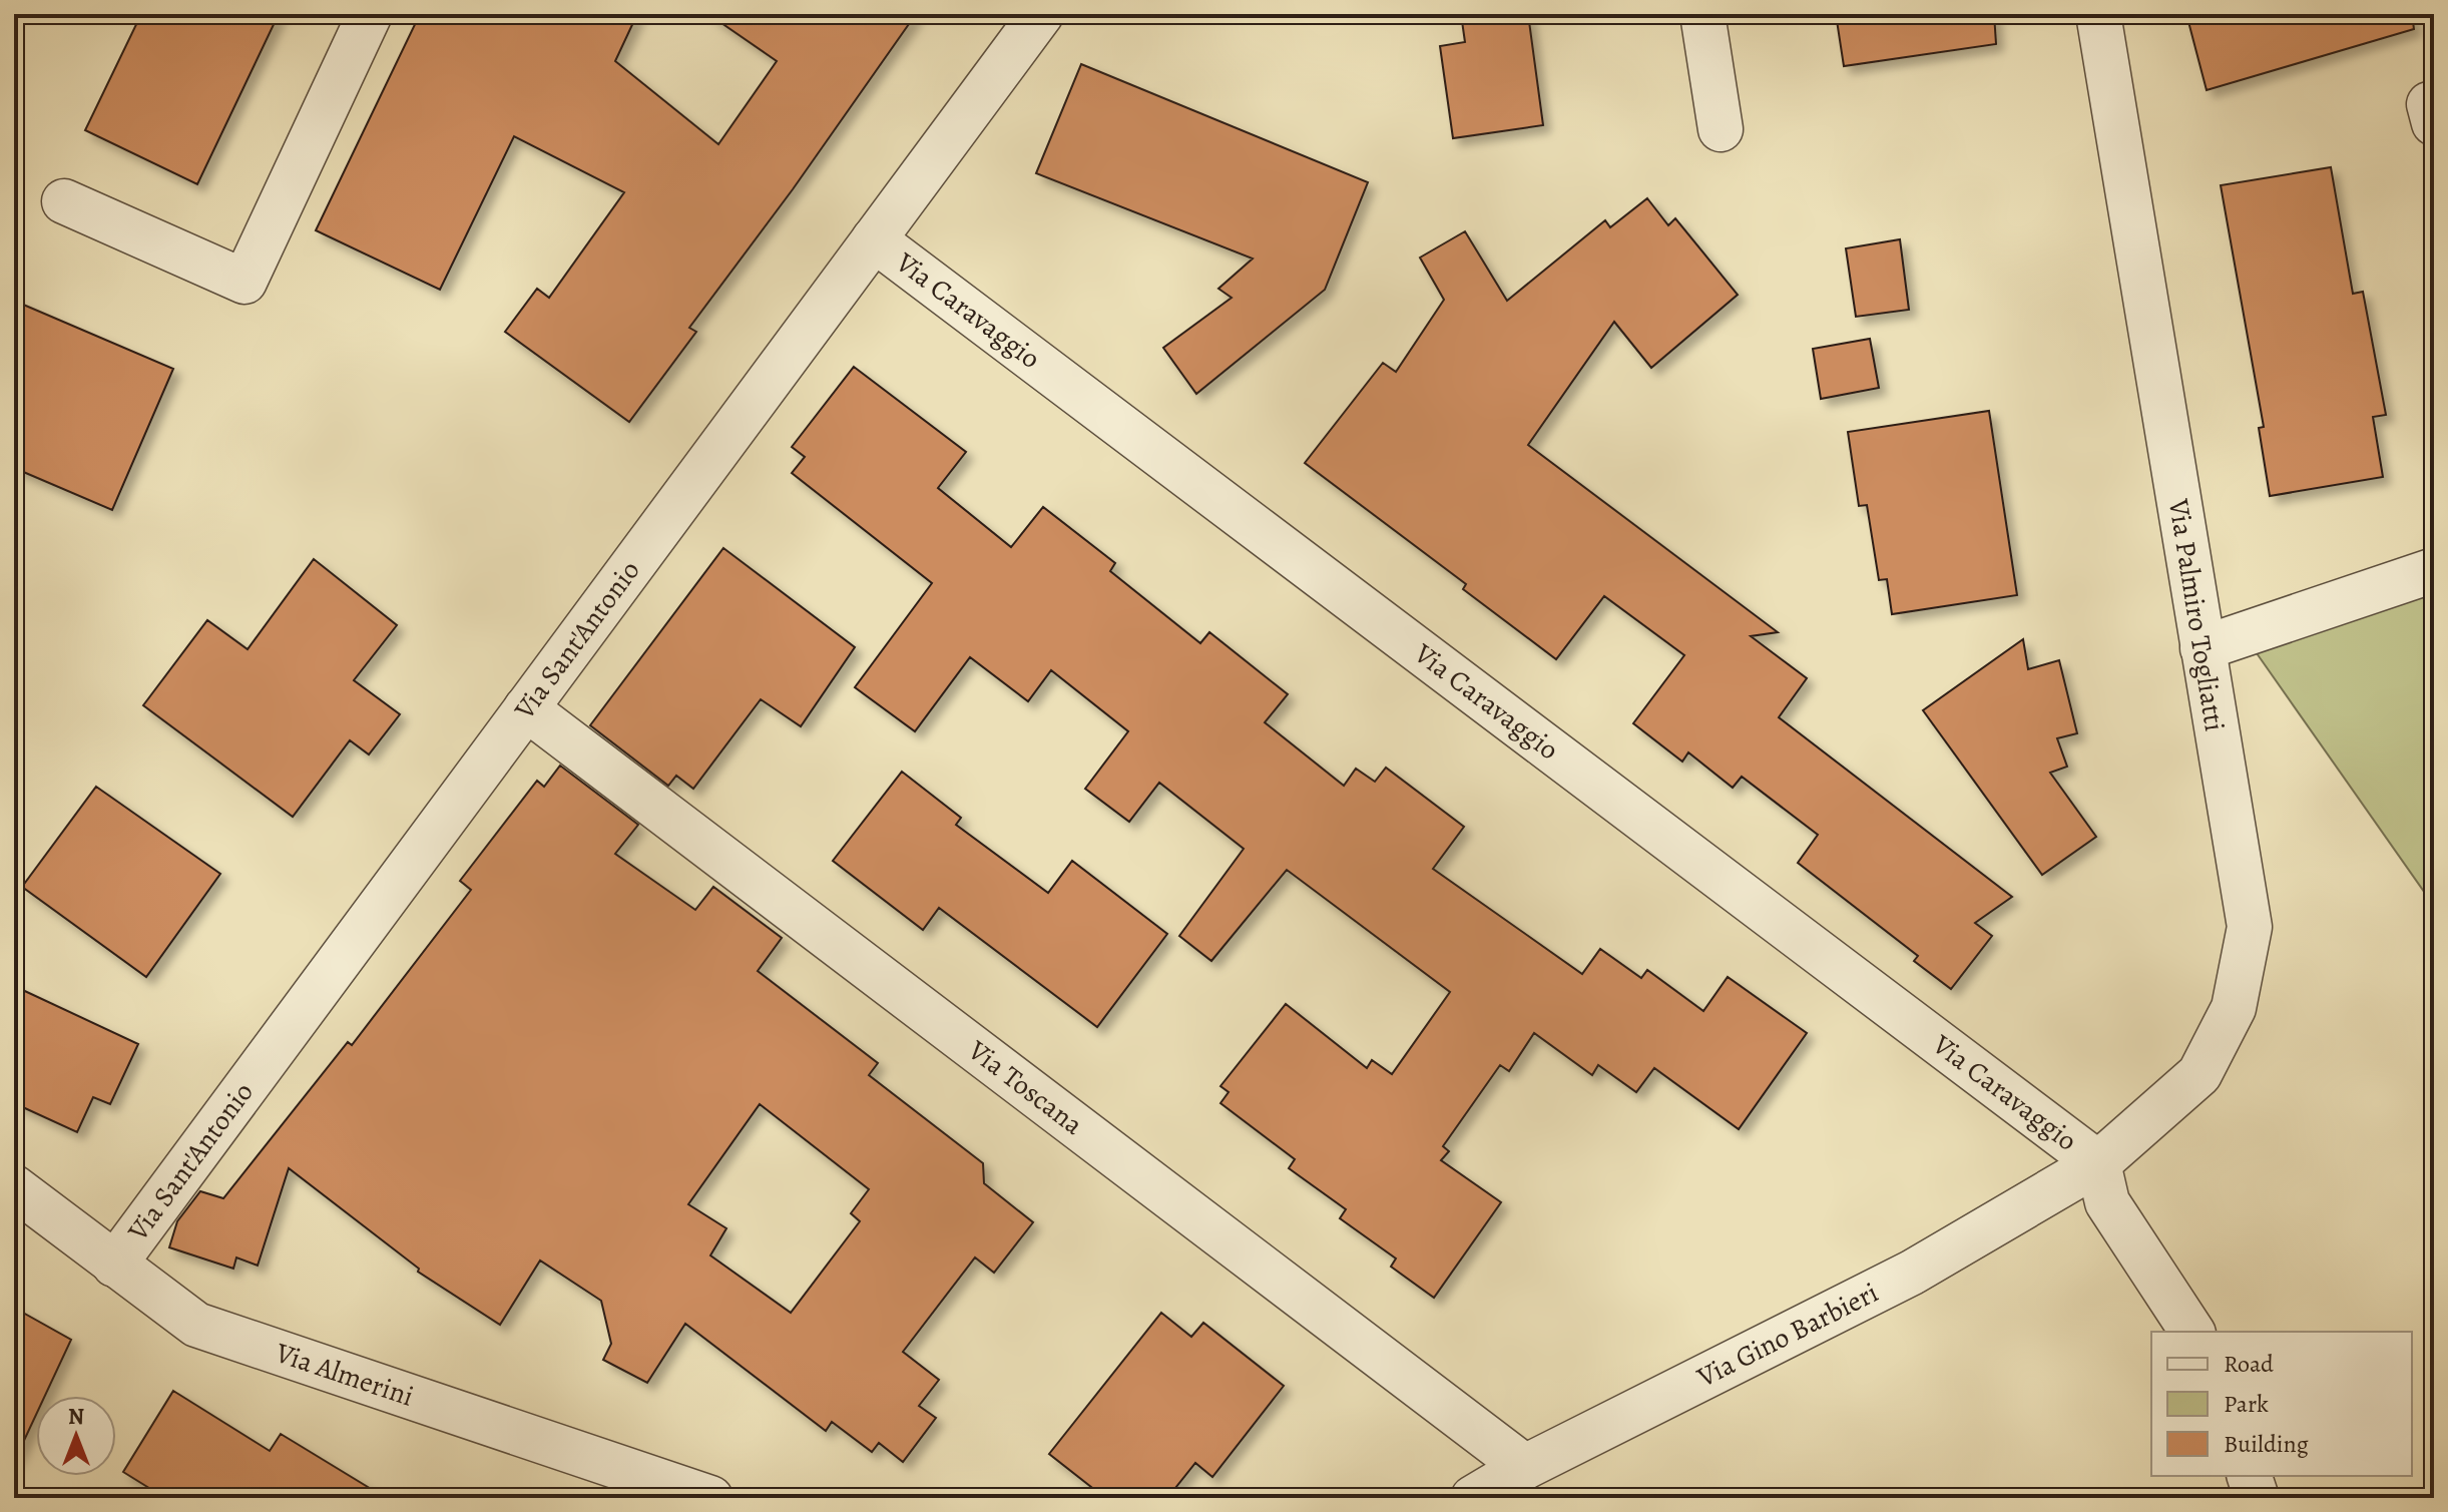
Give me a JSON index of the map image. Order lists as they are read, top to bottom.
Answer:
{
  "streets": {
    "street": [
      "Via Caravaggio",
      "Via Palmiro Togliatti",
      "Via Sant'Antonio",
      "Via Toscana",
      "Via Gino Barbieri",
      "Via Almerini"
    ]
  },
  "crossings": [
    ["Via Caravaggio", "Via Palmiro Togliatti"],
    ["Via Caravaggio", "Via Sant'Antonio"],
    ["Via Caravaggio", "Via Gino Barbieri"],
    ["Via Palmiro Togliatti", "Via Gino Barbieri"],
    ["Via Sant'Antonio", "Via Toscana"],
    ["Via Sant'Antonio", "Via Almerini"],
    ["Via Toscana", "Via Gino Barbieri"]
  ],
  "legend": ["Road", "Park", "Building"],
  "north": "top"
}
